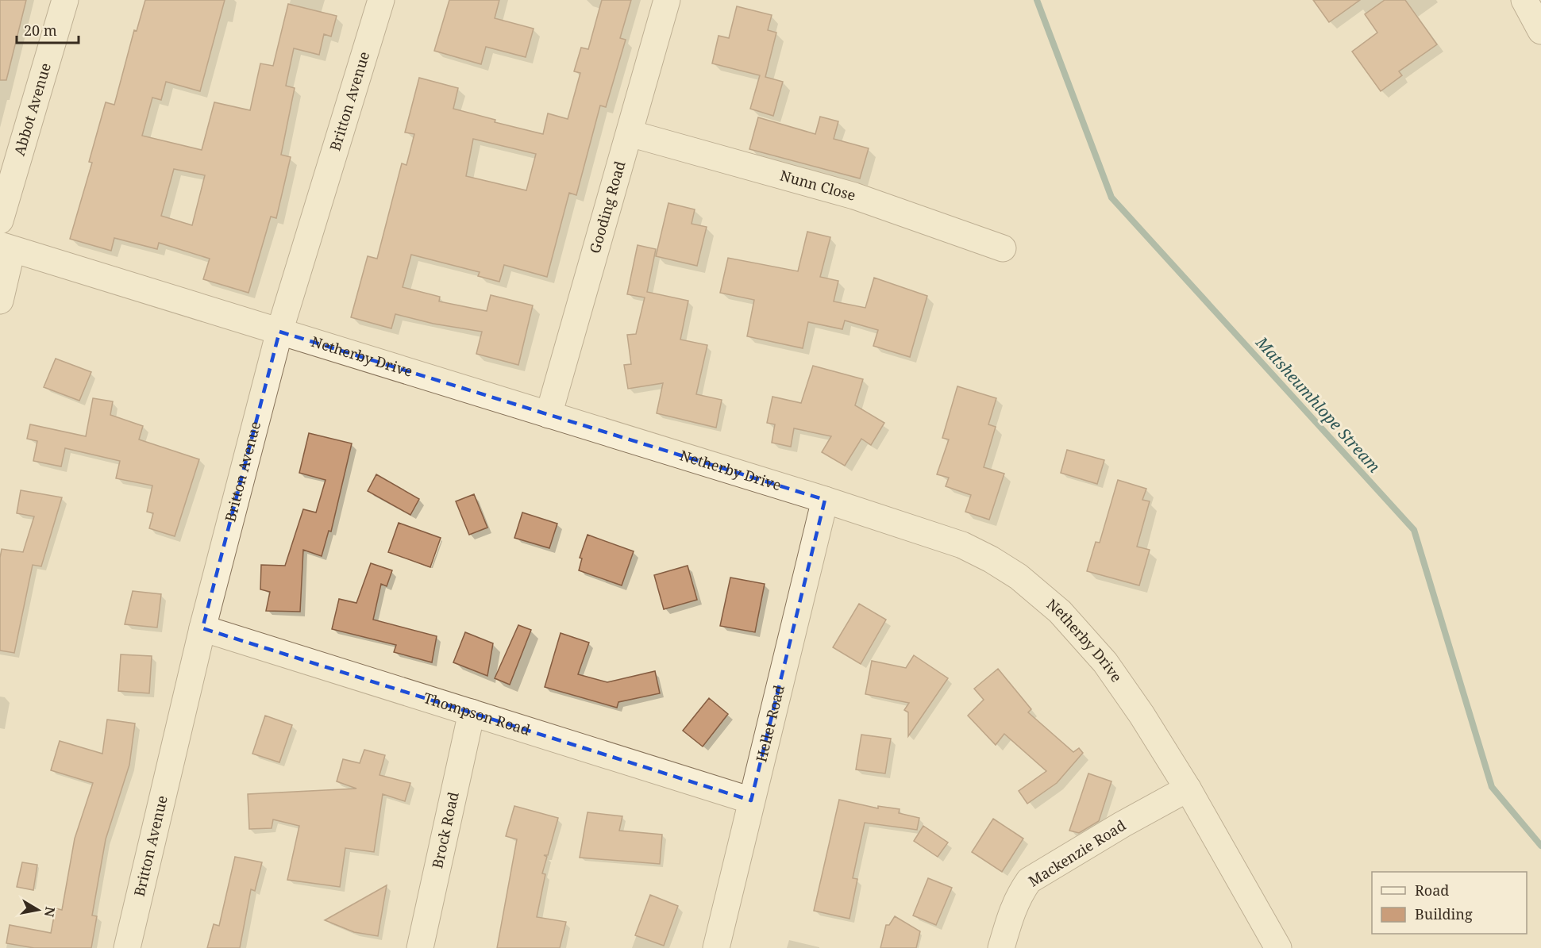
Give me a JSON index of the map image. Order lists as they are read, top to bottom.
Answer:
{
  "streets": {
    "street": [
      "Britton Avenue",
      "Abbot Avenue",
      "Nunn Close",
      "Gooding Road",
      "Netherby Drive",
      "Thompson Road",
      "Hellet Road",
      "Brock Road",
      "Mackenzie Road"
    ]
  },
  "crossings": [
    ["Britton Avenue", "Netherby Drive"],
    ["Britton Avenue", "Thompson Road"],
    ["Nunn Close", "Gooding Road"],
    ["Gooding Road", "Netherby Drive"],
    ["Netherby Drive", "Hellet Road"],
    ["Netherby Drive", "Mackenzie Road"],
    ["Thompson Road", "Hellet Road"],
    ["Thompson Road", "Brock Road"]
  ],
  "water": ["Matsheumhlope Stream"],
  "legend": ["Road", "Building"],
  "scale_bar": "20 m",
  "north": "right"
}
